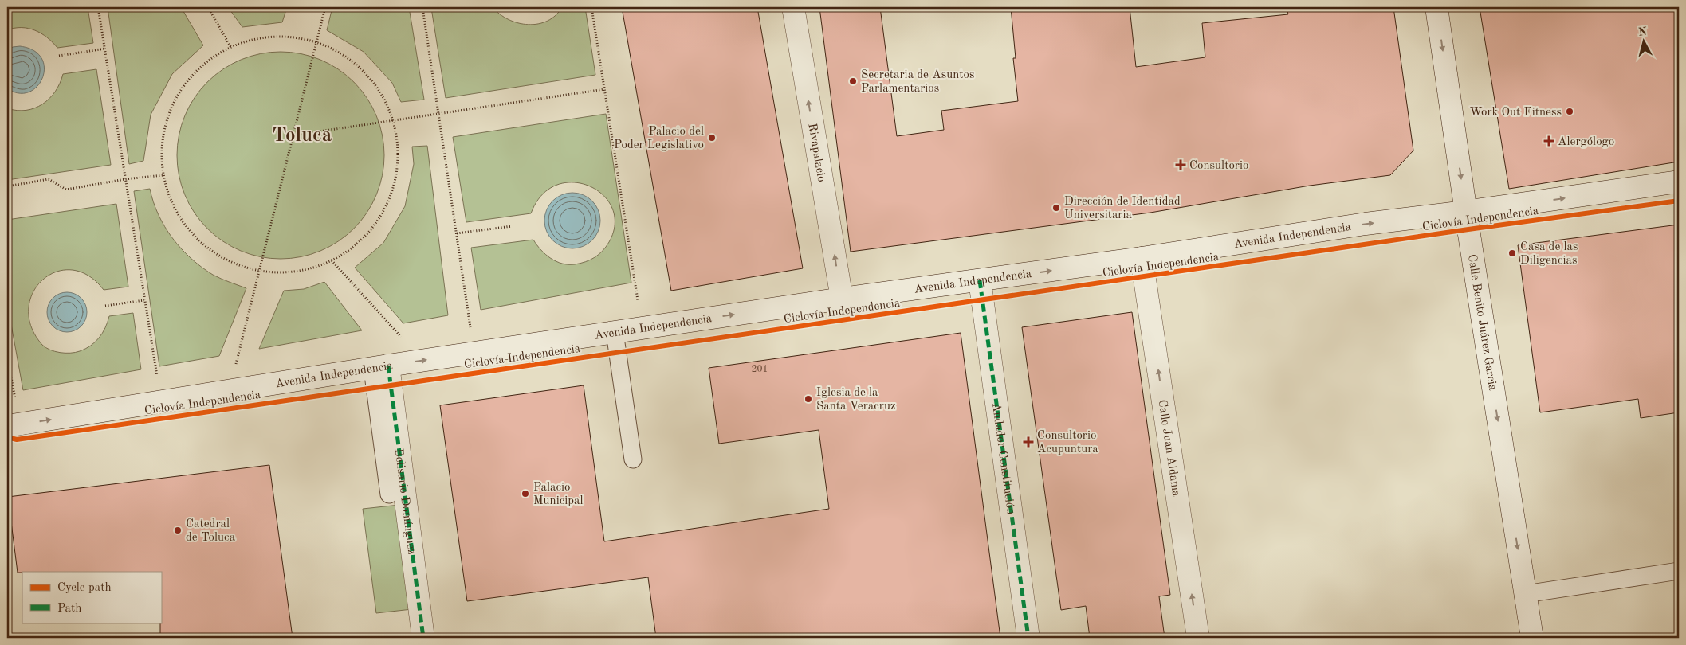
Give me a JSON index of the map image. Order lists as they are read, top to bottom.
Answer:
{
  "streets": {
    "main road": [
      "Rivapalacio",
      "Avenida Independencia",
      "Calle Benito Juárez Garcia",
      "Calle Juan Aldama",
      "Andador Constitución",
      "Belisario Domínguez"
    ],
    "cycle path": ["Ciclovía Independencia"]
  },
  "crossings": [
    ["Rivapalacio", "Avenida Independencia"],
    ["Avenida Independencia", "Calle Benito Juárez Garcia"],
    ["Avenida Independencia", "Calle Juan Aldama"],
    ["Avenida Independencia", "Andador Constitución"],
    ["Avenida Independencia", "Belisario Domínguez"]
  ],
  "one_way": [
    "Rivapalacio",
    "Avenida Independencia",
    "Calle Benito Juárez Garcia",
    "Calle Juan Aldama"
  ],
  "districts": ["Toluca"],
  "places": {
    "other": [
      "Secretaria de Asuntos Parlamentarios",
      "Work Out Fitness",
      "Palacio del Poder Legislativo",
      "Dirección de Identidad Universitaria",
      "Casa de las Diligencias",
      "Iglesia de la Santa Veracruz",
      "Palacio Municipal",
      "Catedral de Toluca"
    ],
    "health": ["Alergólogo", "Consultorio", "Consultorio Acupuntura"]
  },
  "house_numbers": ["201"],
  "legend": ["Cycle path", "Path"],
  "north": "top"
}
